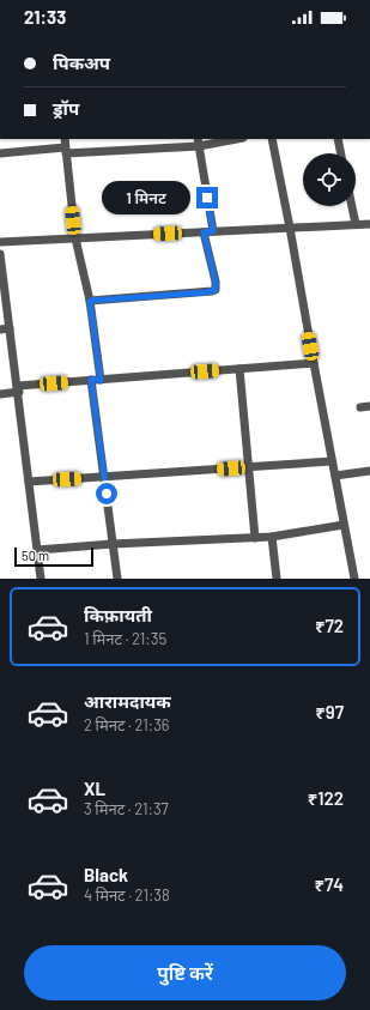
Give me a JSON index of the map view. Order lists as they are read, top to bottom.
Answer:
{
  "scale_bar": "50 m",
  "page": {
    "status": "21:33",
    "banner": ["पिकअप", "ड्रॉप"],
    "bubble": "1 मिनट",
    "scale": "50 m",
    "list": [
      {
        "name": "किफ़ायती",
        "note": "1 मिनट · 21:35",
        "value": "₹72"
      },
      {
        "name": "आरामदायक",
        "note": "2 मिनट · 21:36",
        "value": "₹97"
      },
      {
        "name": "XL",
        "note": "3 मिनट · 21:37",
        "value": "₹122"
      },
      {
        "name": "Black",
        "note": "4 मिनट · 21:38",
        "value": "₹74"
      }
    ],
    "buttons": "पुष्टि करें"
  }
}
